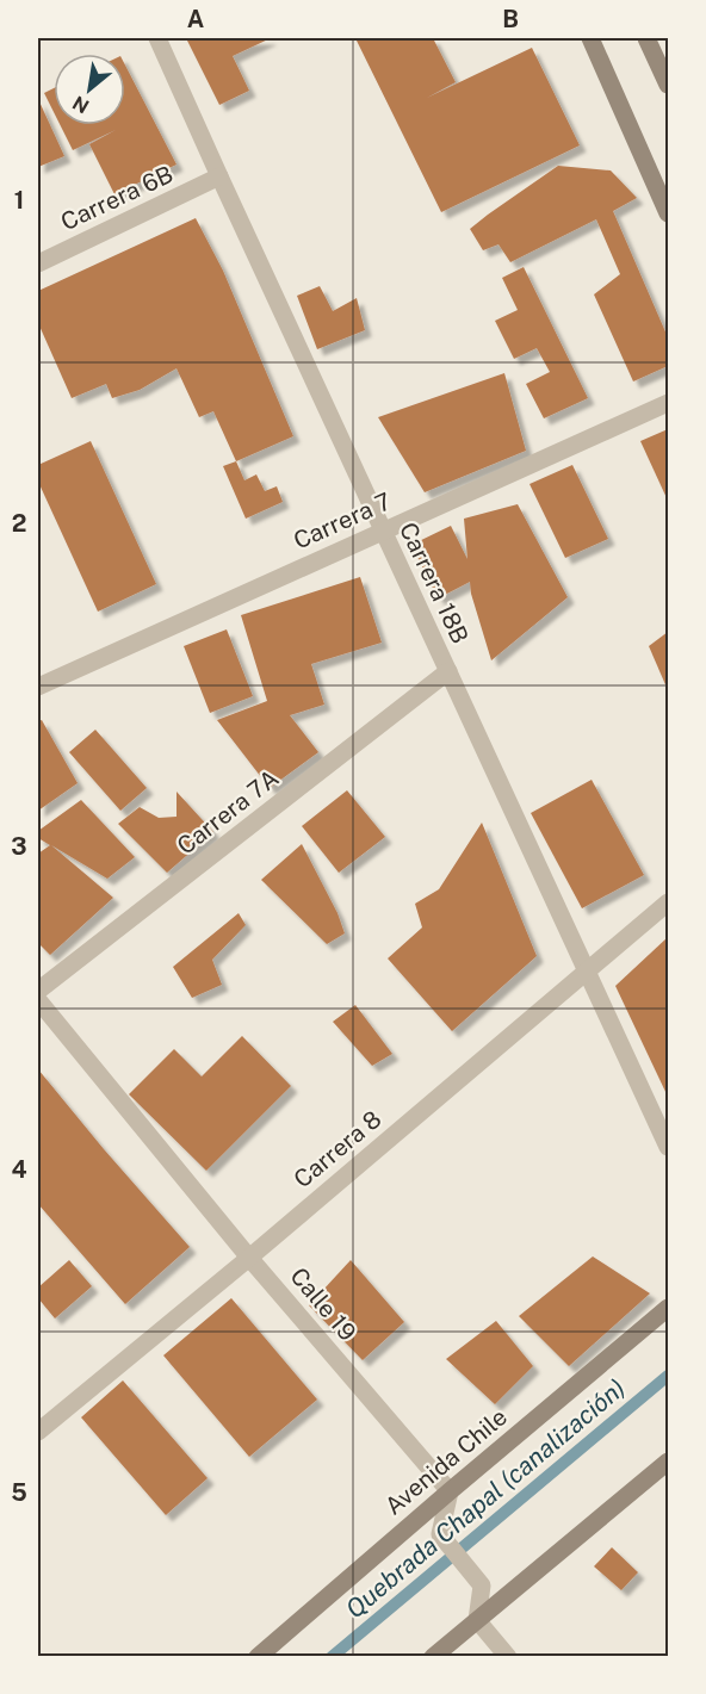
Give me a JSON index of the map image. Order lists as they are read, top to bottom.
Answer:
{
  "streets": {
    "main road": ["Avenida Chile"],
    "street": [
      "Carrera 6B",
      "Carrera 7",
      "Carrera 18B",
      "Carrera 7A",
      "Carrera 8",
      "Calle 19"
    ]
  },
  "crossings": [
    ["Carrera 6B", "Carrera 18B"],
    ["Carrera 7", "Carrera 18B"],
    ["Carrera 18B", "Carrera 7A"],
    ["Carrera 18B", "Carrera 8"],
    ["Carrera 8", "Calle 19"],
    ["Calle 19", "Avenida Chile"]
  ],
  "water": ["Quebrada Chapal (canalización)"],
  "north": "bottom left",
  "grid": {
    "columns": ["A", "B"],
    "rows": [
      "1",
      "2",
      "3",
      "4",
      "5"
    ]
  }
}
